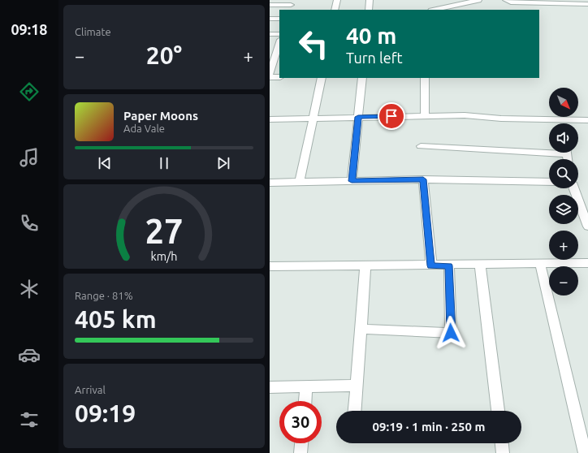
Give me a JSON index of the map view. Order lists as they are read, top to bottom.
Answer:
{
  "north": "bottom right",
  "page": {
    "tabs": "09:18",
    "tile": [
      "Climate",
      ["Range · 81%", "405 km"],
      ["Arrival", "09:19"]
    ],
    "turn": ["40 m", "Turn left"],
    "heat": ["−", "20°", "+"],
    "map_buttons": ["+", "−"],
    "song": ["Paper Moons", "Ada Vale"],
    "limit": "30",
    "trip": "09:19 · 1 min · 250 m",
    "gauge": ["27", "km/h"]
  }
}
